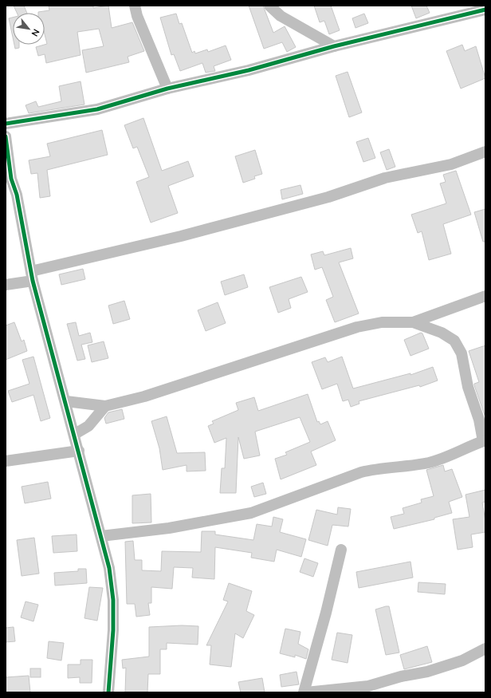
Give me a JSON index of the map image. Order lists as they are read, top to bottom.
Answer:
{
  "north": "bottom right"
}
